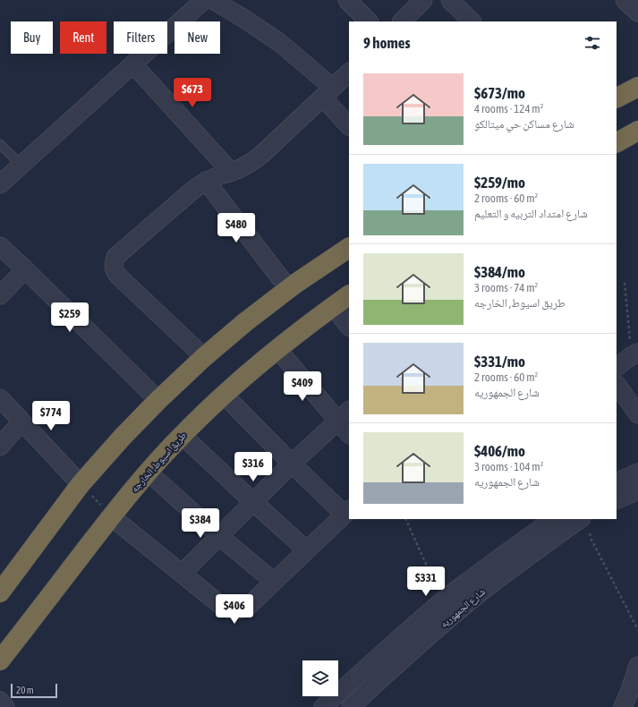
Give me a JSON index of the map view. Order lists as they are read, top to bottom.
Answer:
{
  "streets": {
    "highway": ["طريق اسيوط, الخارجه"],
    "street": ["شارع الجمهوريه"]
  },
  "scale_bar": "20 m",
  "page": {
    "chip": [
      "Buy",
      "Rent",
      "Filters",
      "New"
    ],
    "heading": "9 homes",
    "list": [
      {
        "name": "$673/mo",
        "note": "4 rooms · 124 m² · شارع مساكن حي ميتالكو"
      },
      {
        "name": "$259/mo",
        "note": "2 rooms · 60 m² · شارع امتداد التربيه و التعليم"
      },
      {
        "name": "$384/mo",
        "note": "3 rooms · 74 m² · طريق اسيوط, الخارجه"
      },
      {
        "name": "$331/mo",
        "note": "2 rooms · 60 m² · شارع الجمهوريه"
      },
      {
        "name": "$406/mo",
        "note": "3 rooms · 104 m² · شارع الجمهوريه"
      }
    ],
    "price": [
      "$673",
      "$480",
      "$259",
      "$409",
      "$774",
      "$316",
      "$384",
      "$331",
      "$406"
    ],
    "scale": "20 m"
  }
}
